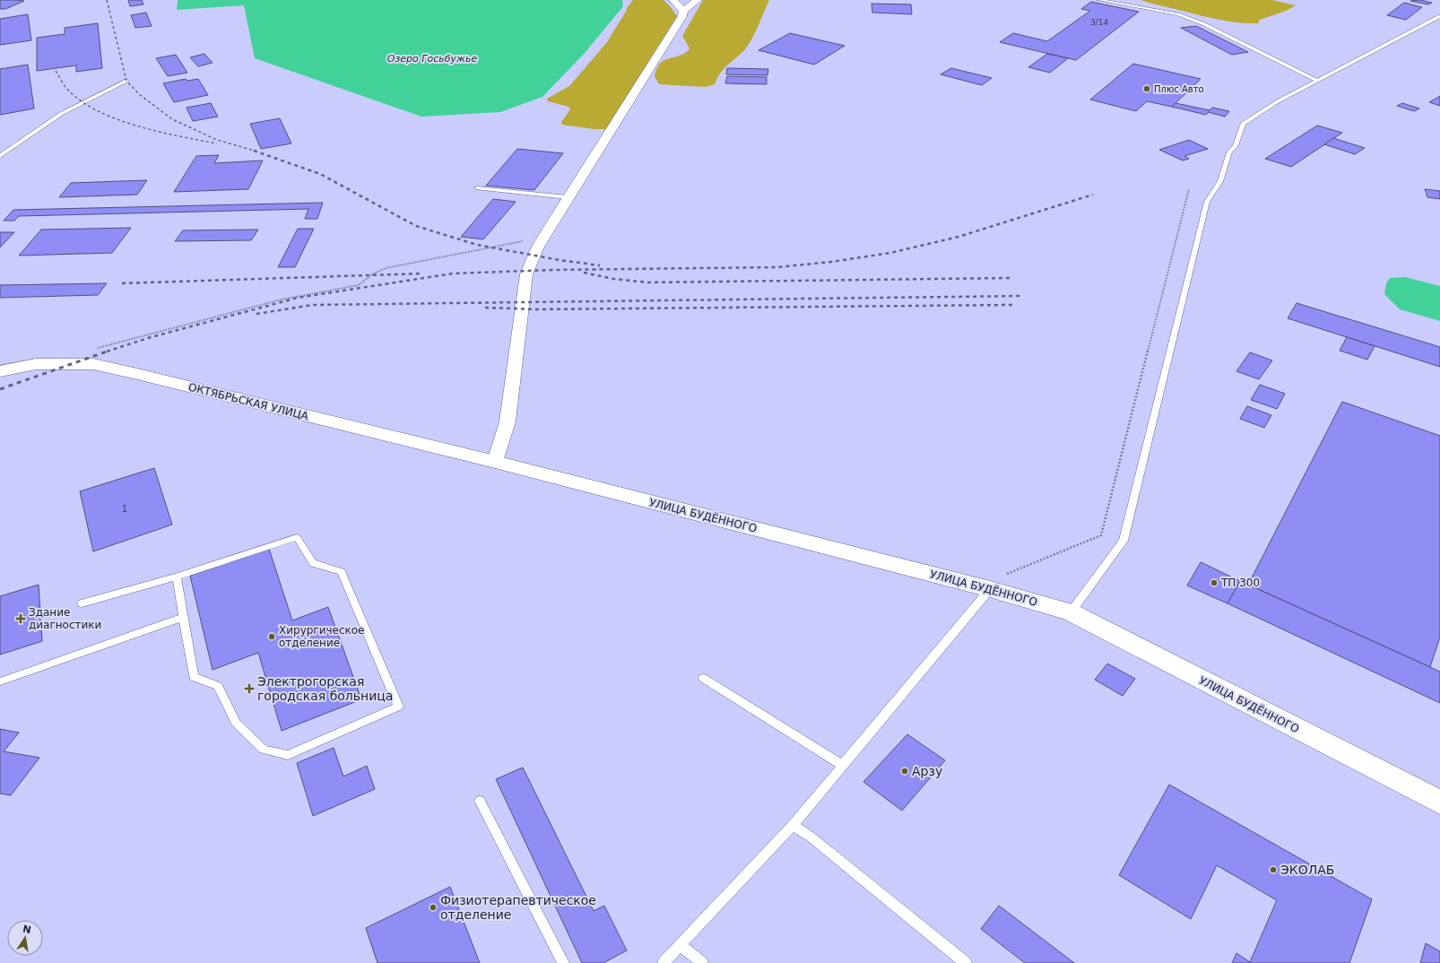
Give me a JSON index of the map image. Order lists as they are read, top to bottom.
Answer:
{
  "streets": {
    "street": ["ОКТЯБРЬСКАЯ УЛИЦА", "УЛИЦА БУДЁННОГО"]
  },
  "crossings": [
    ["ОКТЯБРЬСКАЯ УЛИЦА", "УЛИЦА БУДЁННОГО"]
  ],
  "water": ["Озеро Госьбужье"],
  "places": {
    "other": [
      "Плюс Авто",
      "ТП 300",
      "Хирургическое отделение",
      "Арзу",
      "ЭКОЛАБ",
      "Физиотерапевтическое отделение"
    ],
    "health": ["Здание диагностики", "Электрогорская городская больница"]
  },
  "house_numbers": ["3/14", "1"],
  "north": "top"
}
